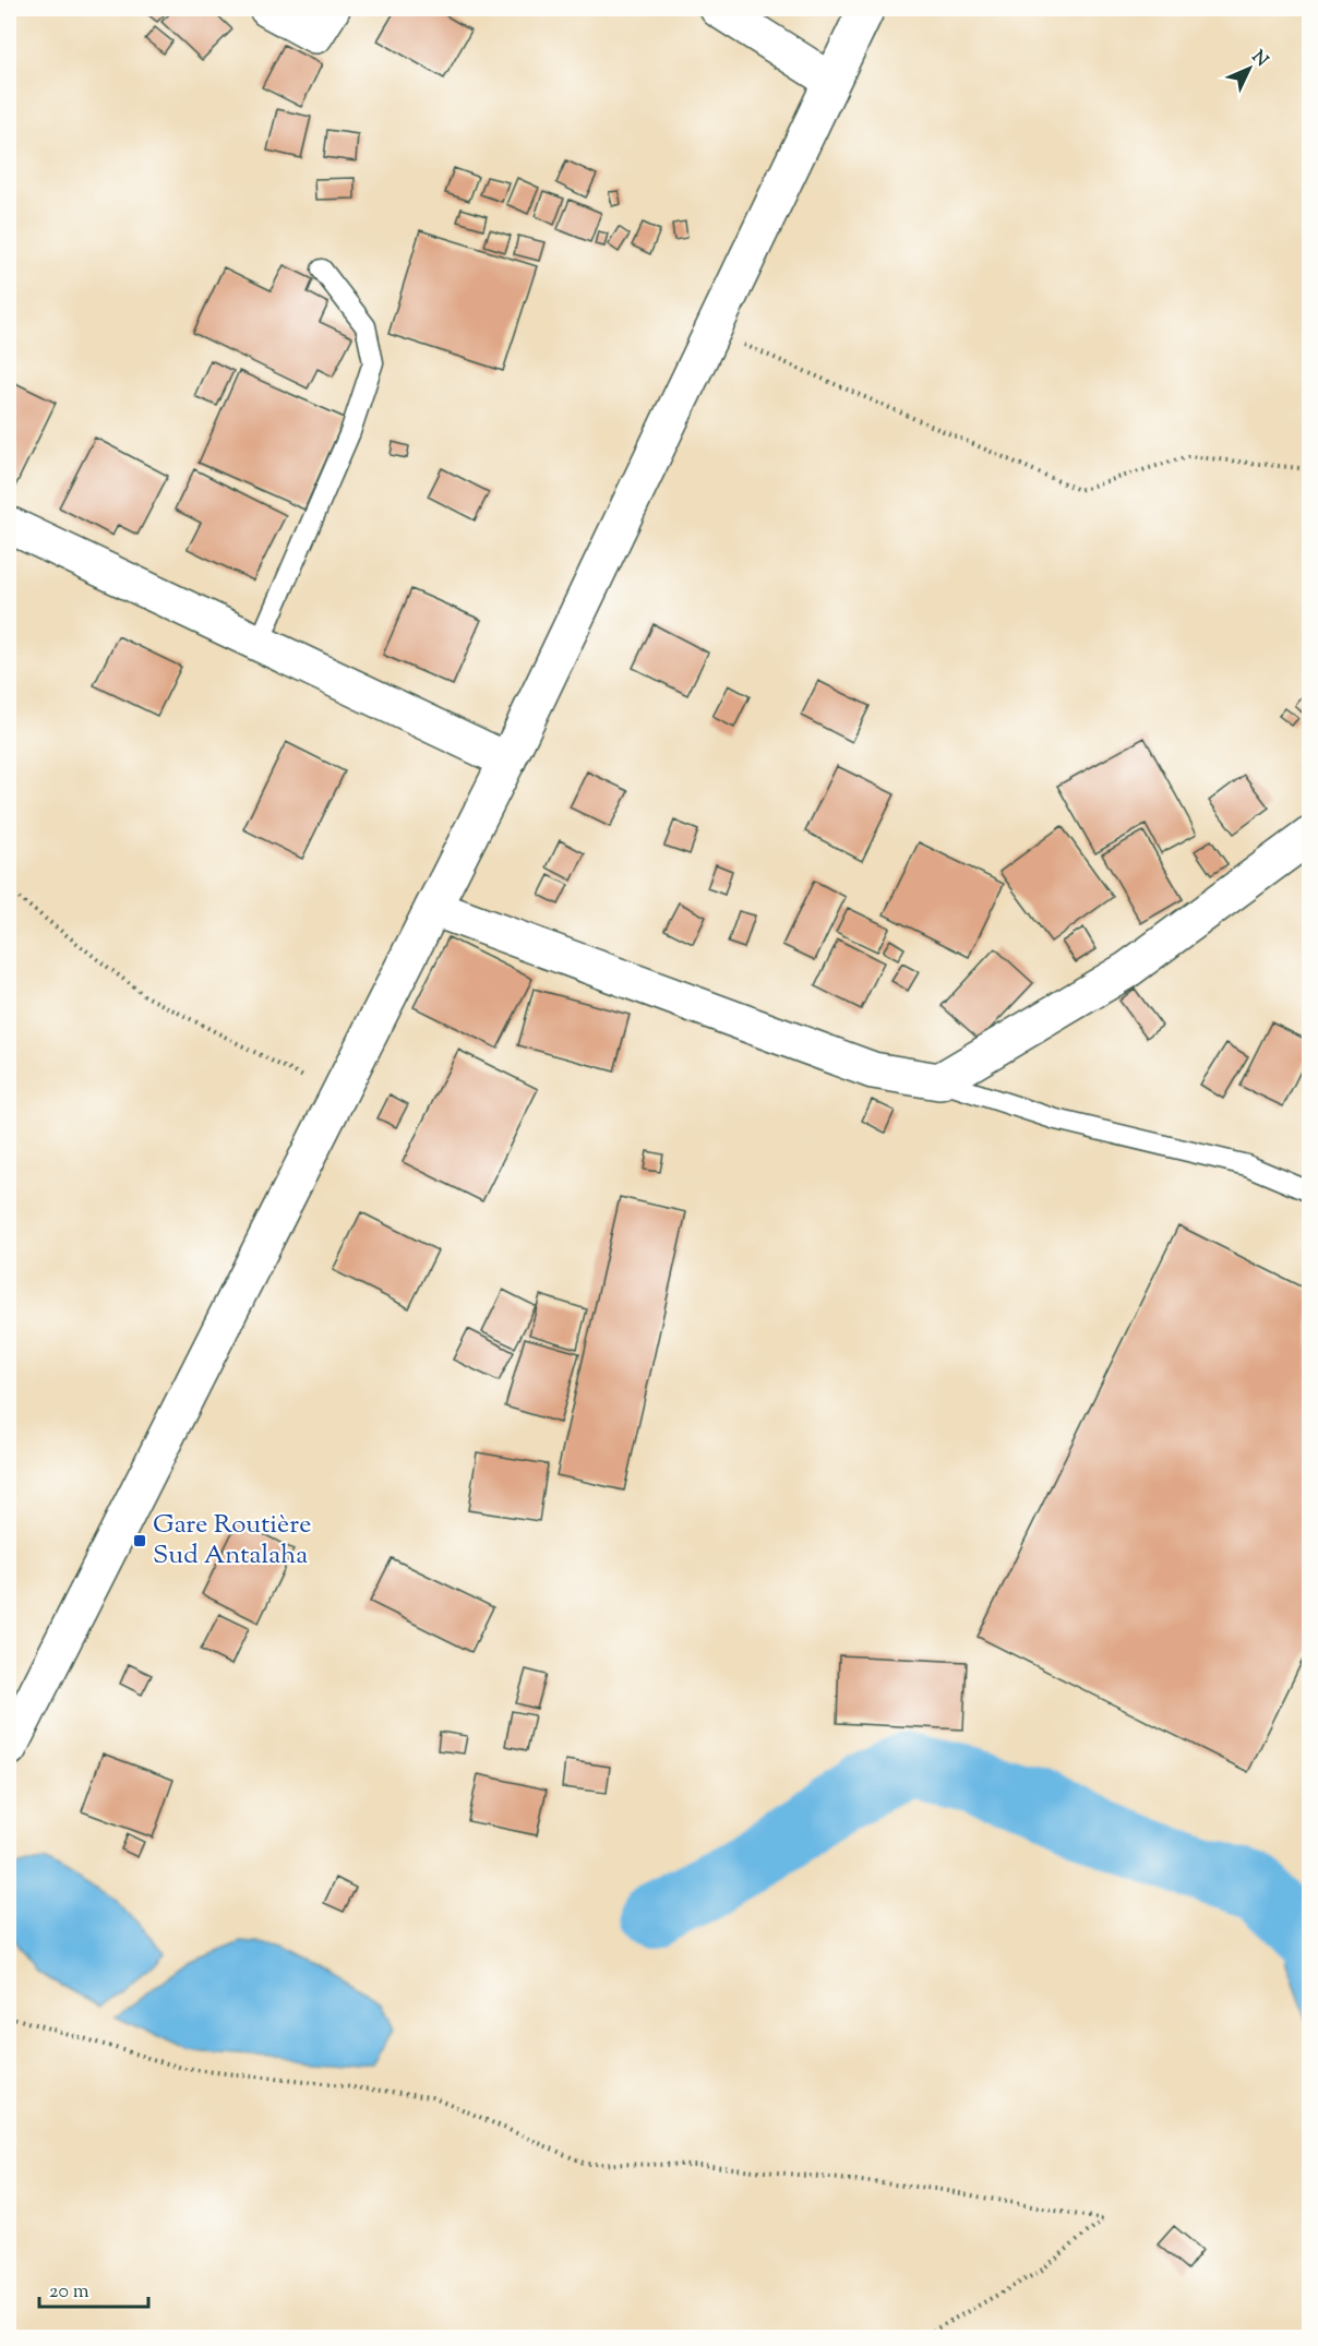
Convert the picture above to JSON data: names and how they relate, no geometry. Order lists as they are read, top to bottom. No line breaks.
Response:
{"places":{"transit":["Gare Routière Sud Antalaha"]},"scale_bar":"20 m","north":"top right"}
